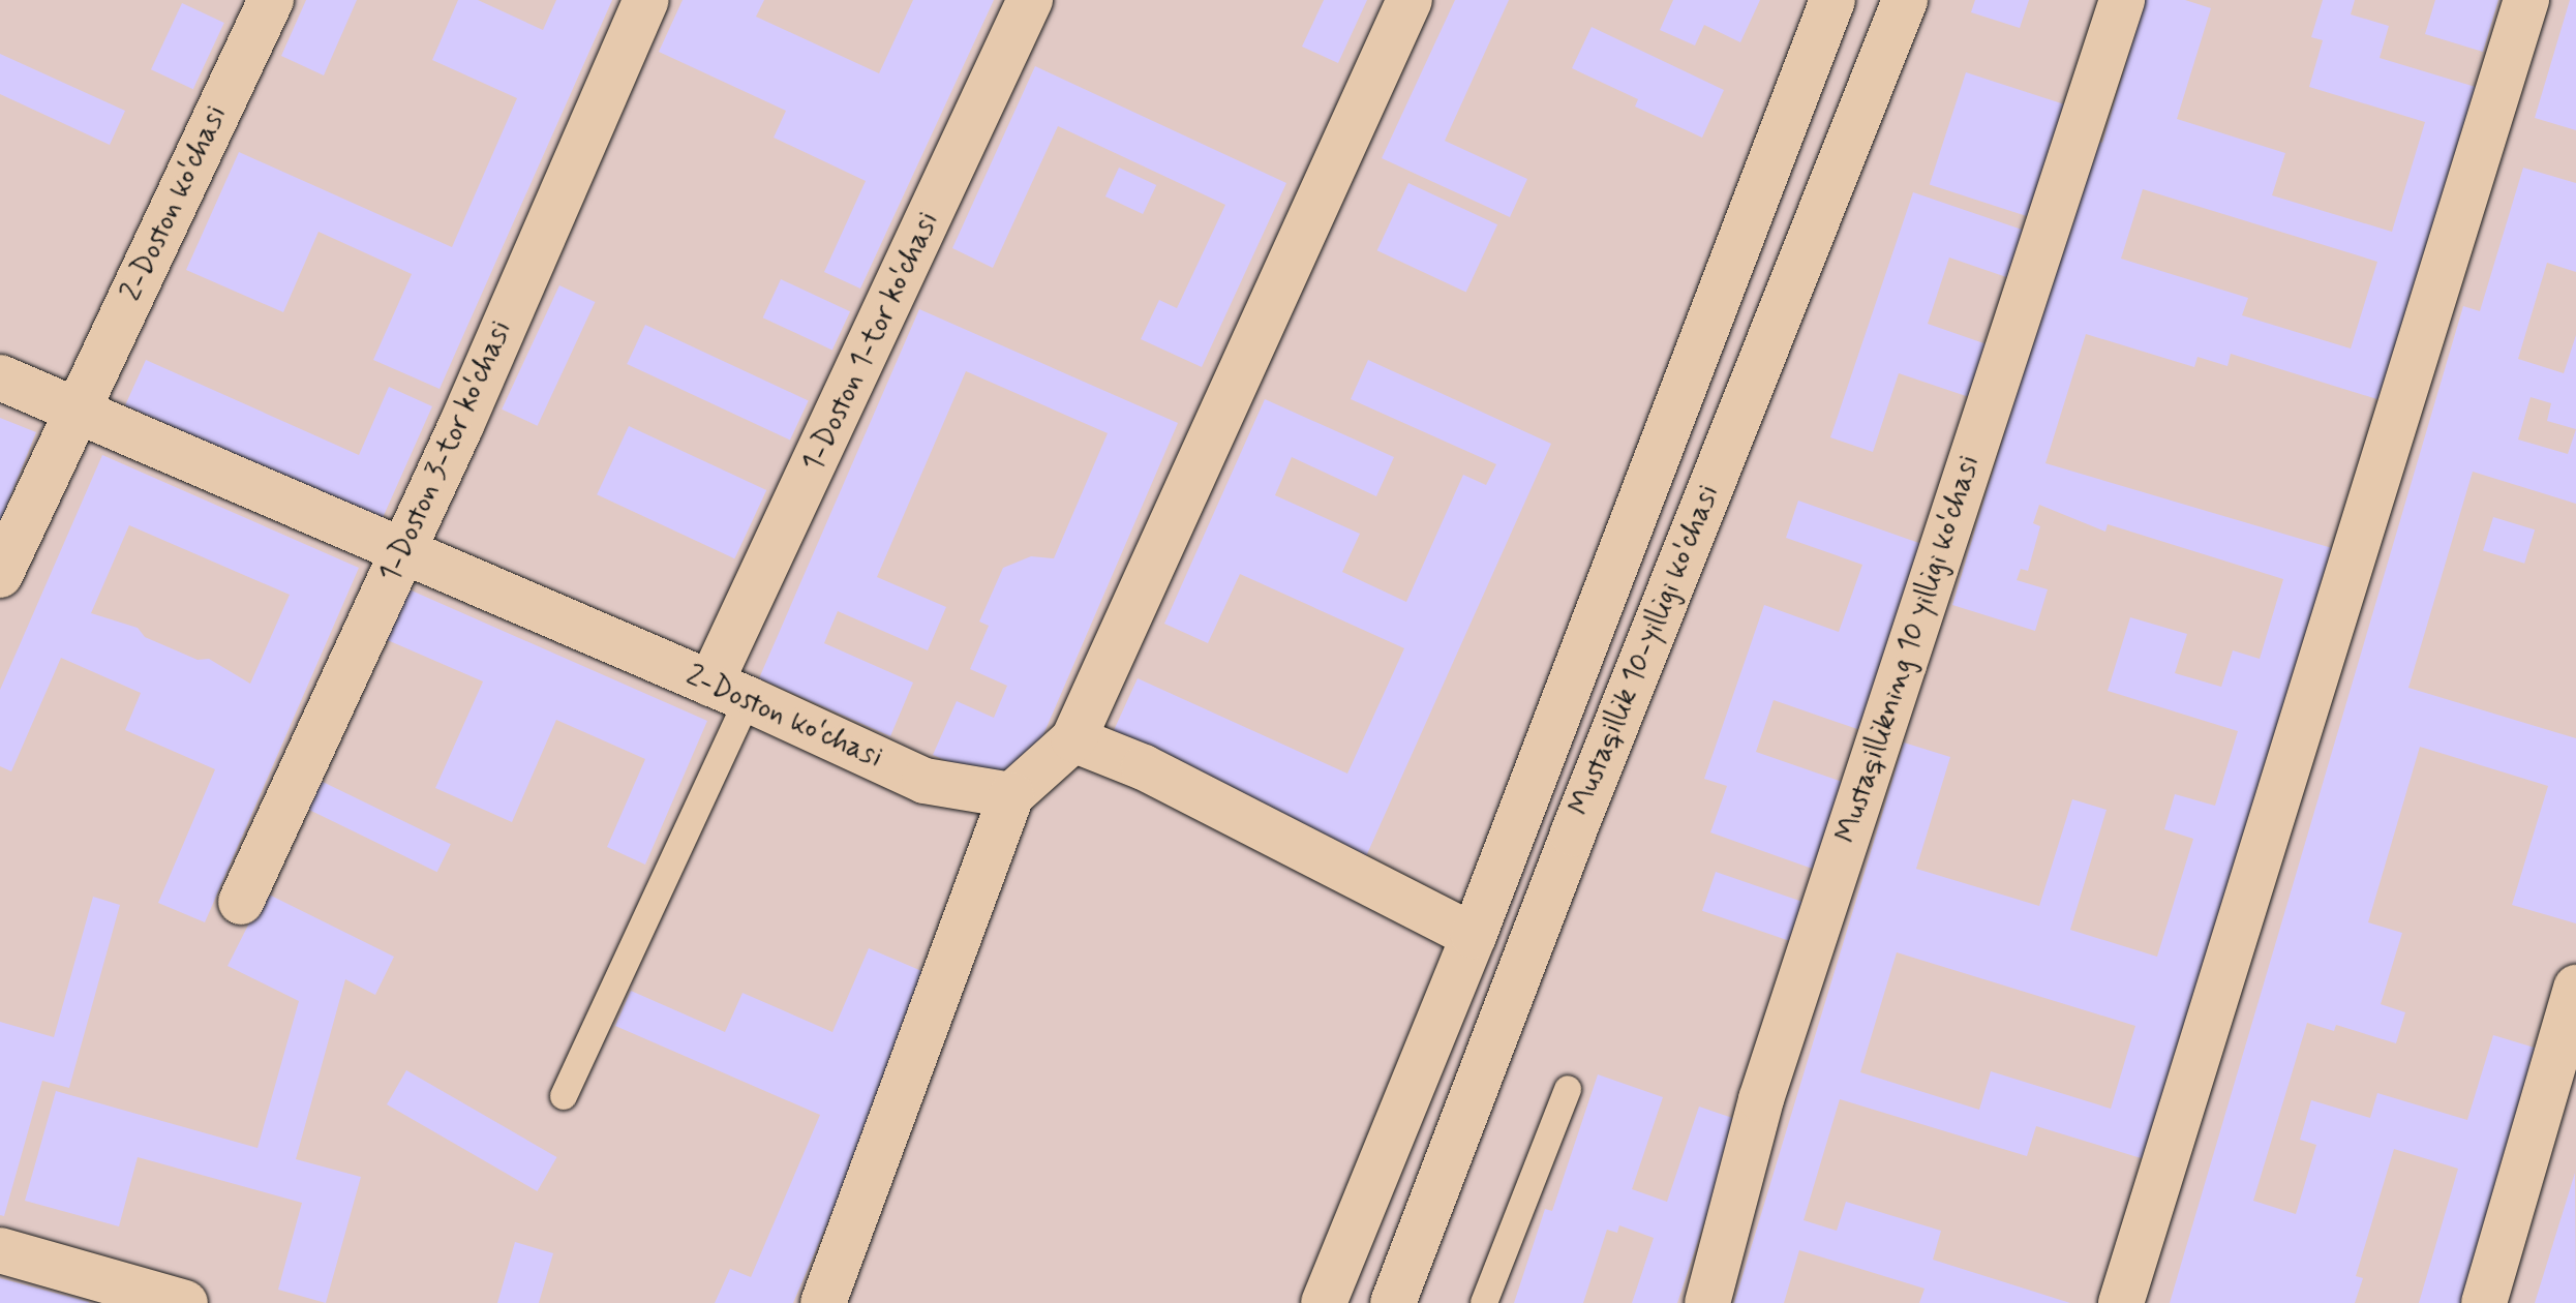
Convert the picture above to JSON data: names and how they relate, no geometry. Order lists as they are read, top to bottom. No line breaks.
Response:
{"streets":{"street":["2-Doston koʻchasi","1-Doston 1-tor koʻchasi","1-Doston 3-tor koʻchasi","Mustaqillikning 10 yilligi koʻchasi","Mustaqillik 10-yilligi ko'chasi"]},"crossings":[["2-Doston koʻchasi","1-Doston 1-tor koʻchasi"],["2-Doston koʻchasi","1-Doston 3-tor koʻchasi"]]}
